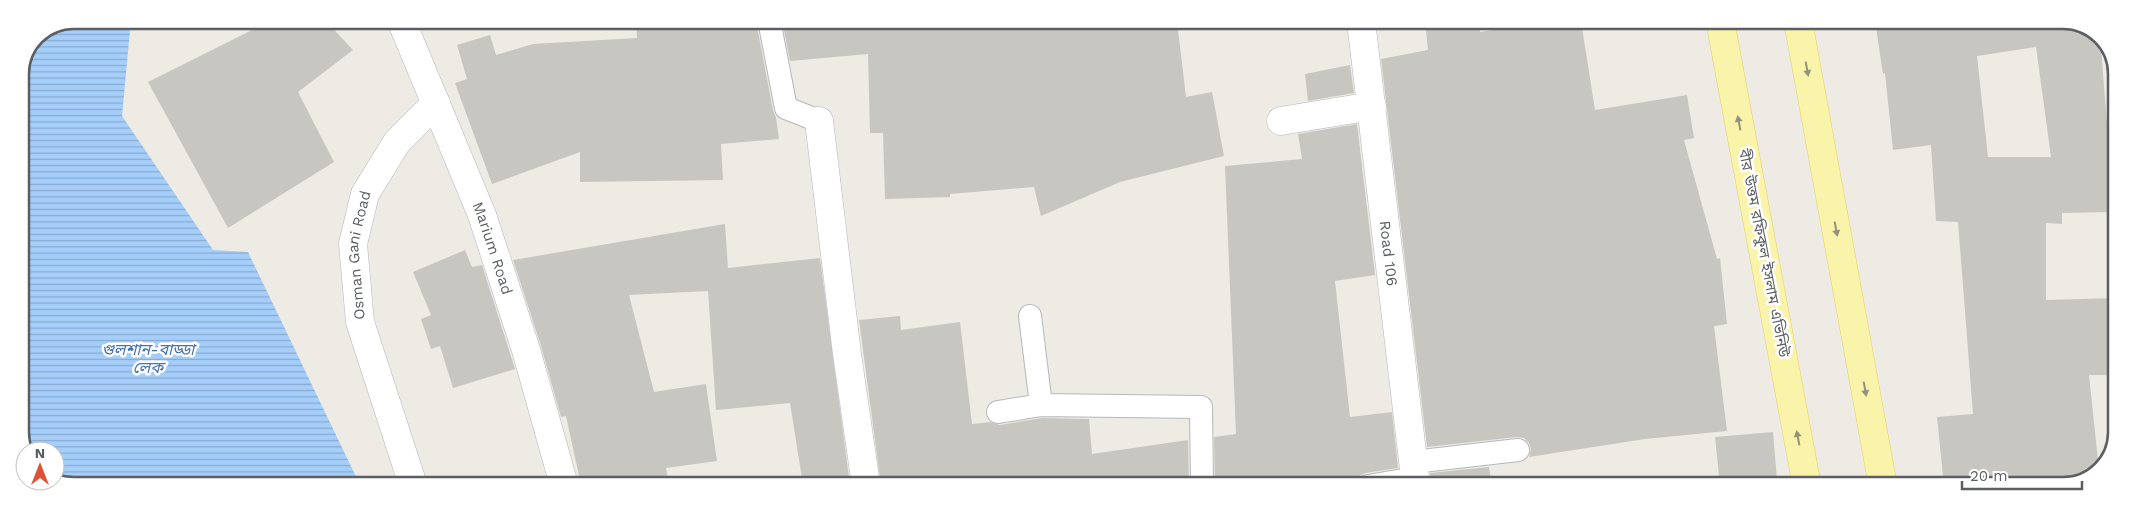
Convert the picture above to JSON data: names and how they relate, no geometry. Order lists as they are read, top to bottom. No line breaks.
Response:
{"streets":{"main road":["বীর উত্তম রফিকুল ইসলাম এভিনিউ"],"street":["Marium Road","Road 106","Osman Gani Road"]},"crossings":[["Marium Road","Osman Gani Road"]],"water":["গুলশান-বাড্ডা লেক"],"scale_bar":"20 m","north":"top"}
